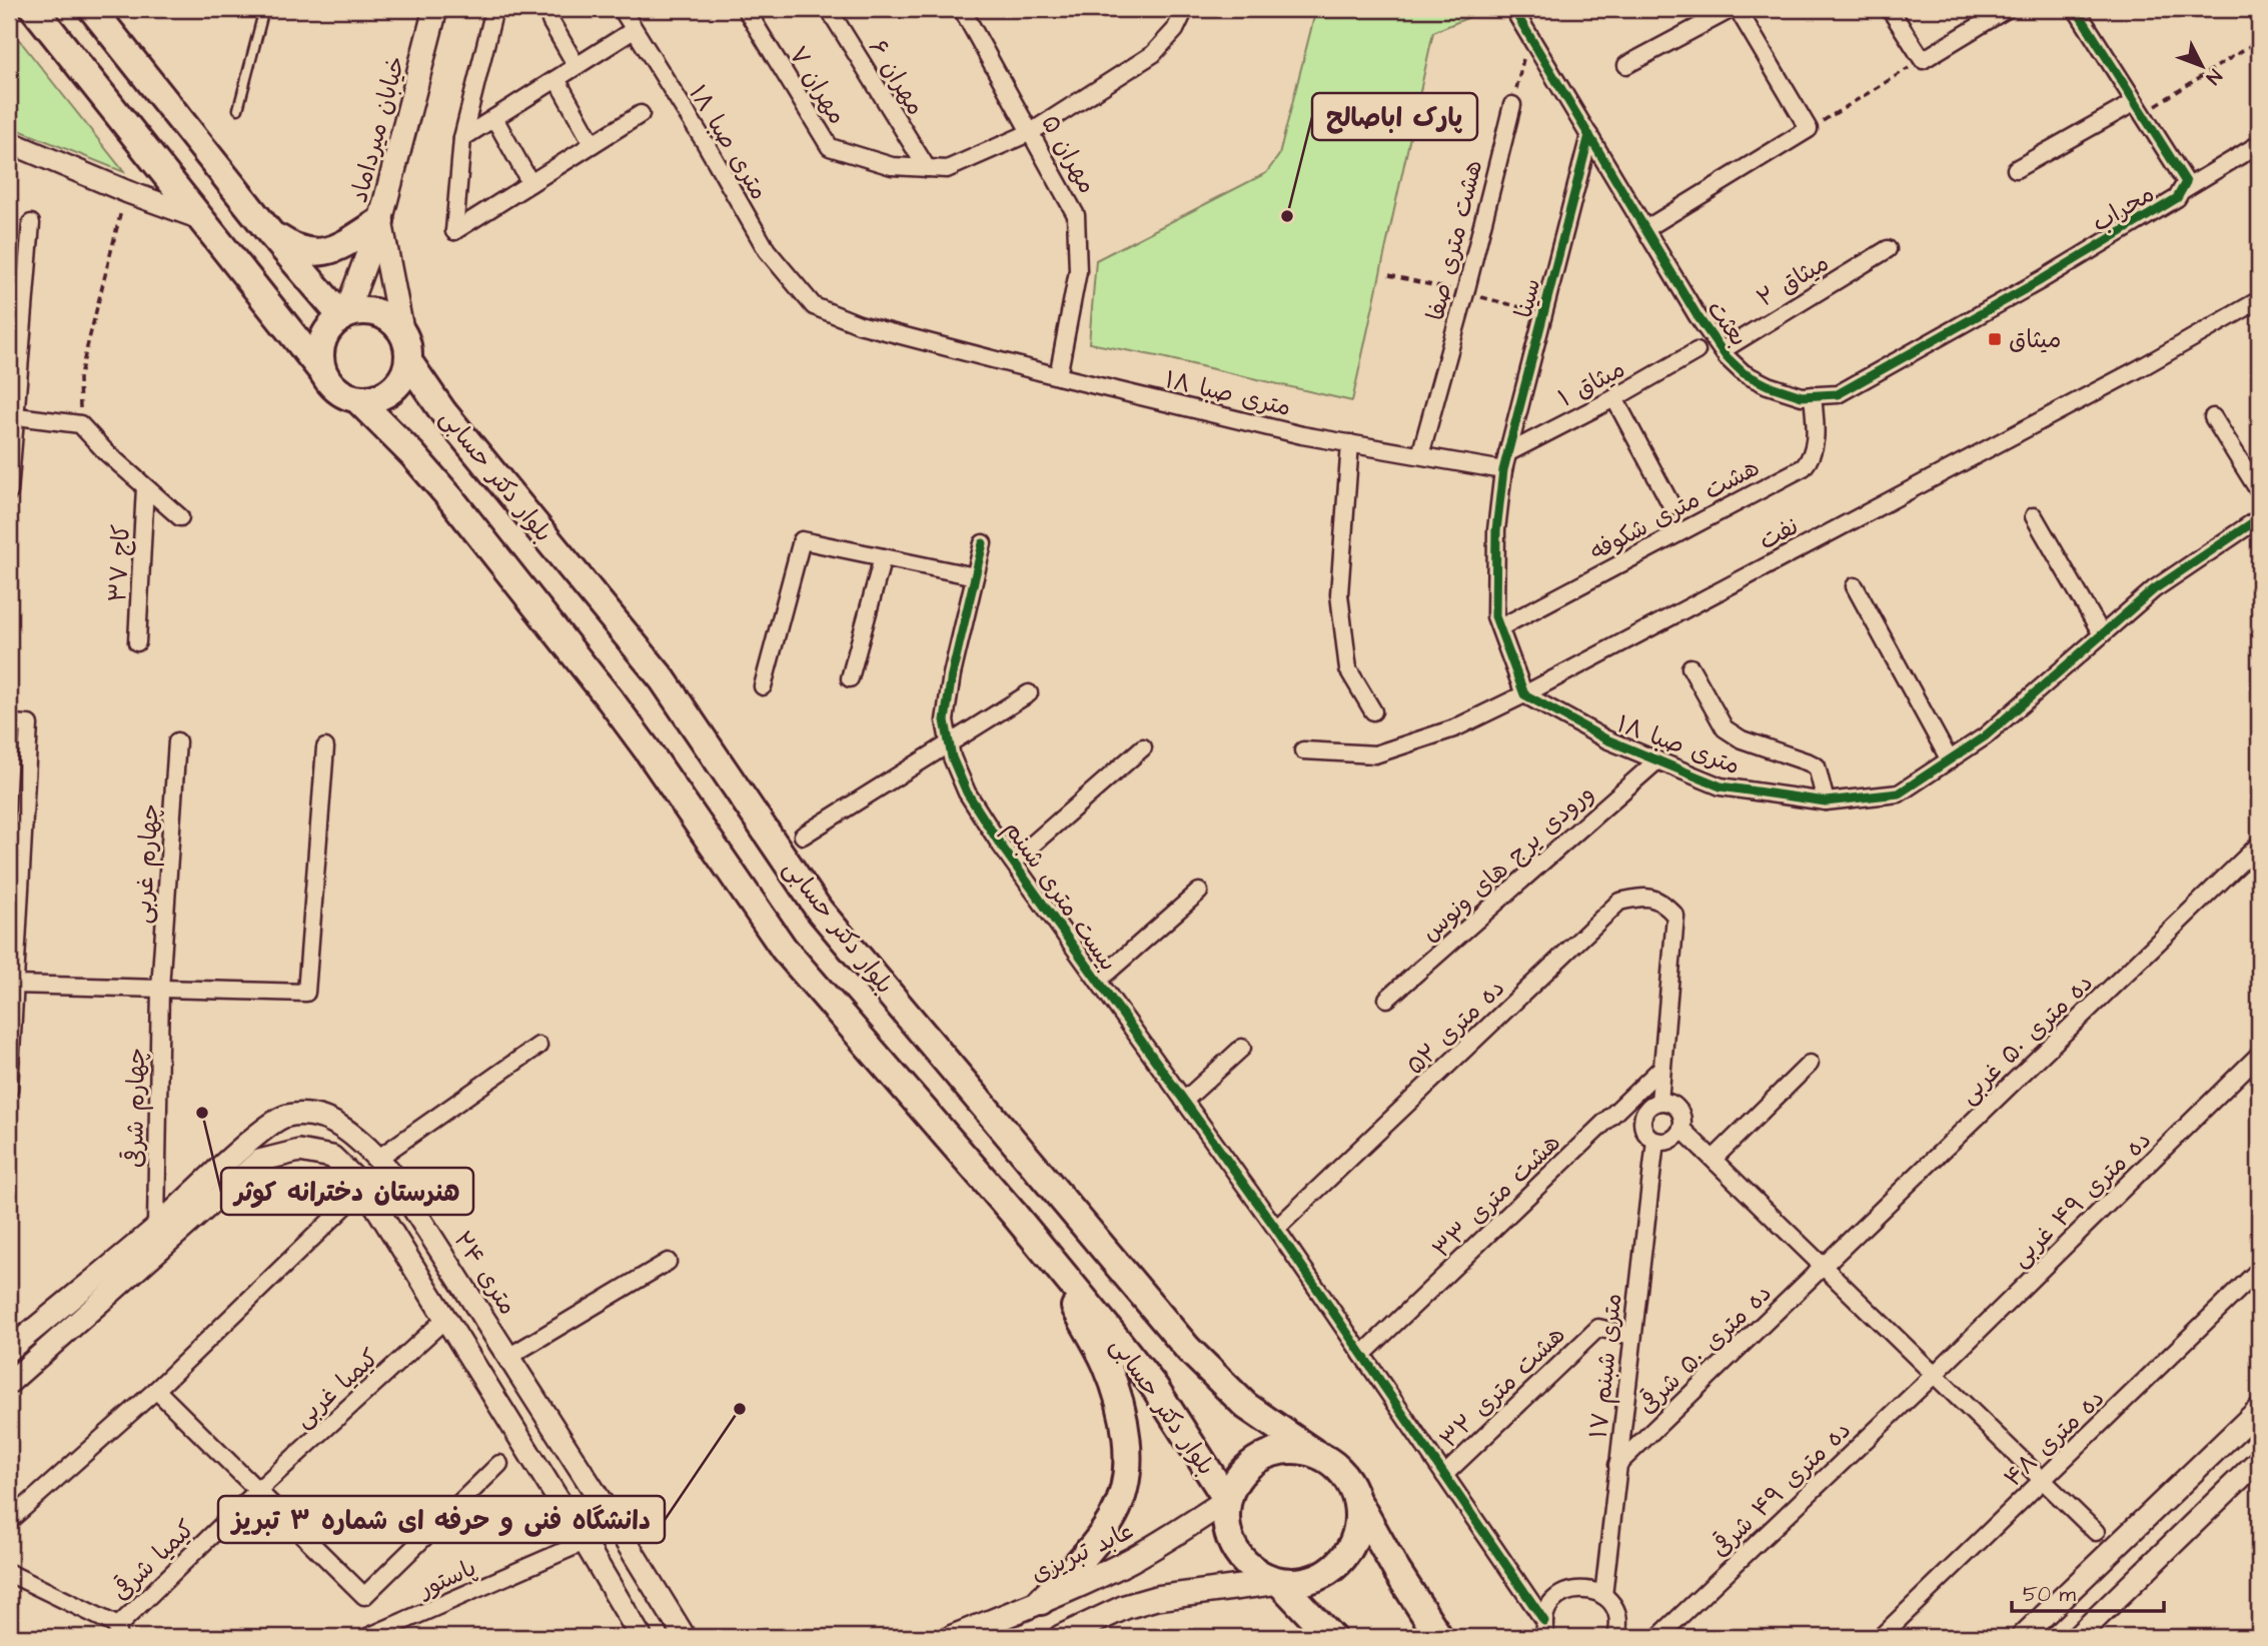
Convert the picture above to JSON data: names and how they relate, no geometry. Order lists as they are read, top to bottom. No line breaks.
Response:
{"streets":{"main road":["خیابان میرداماد","بلوار دکتر حسابی","عابد تبریزی"],"street":["مهران ۶","مهران ۷","متری صبا ۱۸","مهران ۵","محراب","هشت متری صفا","میثاق ۲","سینا","بعثت","میثاق ۱","هشت متری شکوفه","نفت","کاج ۳۷","ورودی یرج های ونوس","چهارم غربی","بیست متری شبنم","ده متری ۵۲","ده متری ۵۰ غربی","چهارم شرقی","هشت متری ۳۳","ده متری ۴۹ غربی","۲۴ متری","ده متری ۵۰ شرقی","۱۷ متری شبنم","هشت متری ۳۲","کیمیا غربی","ده متری ۴۸","ده متری ۴۹ شرقی","کیمیا شرقی","پاستور"]},"crossings":[["مهران ۶","مهران ۷"],["مهران ۷","مهران ۵"],["خیابان میرداماد","بلوار دکتر حسابی"],["متری صبا ۱۸","مهران ۵"],["متری صبا ۱۸","هشت متری صفا"],["متری صبا ۱۸","سینا"],["متری صبا ۱۸","نفت"],["متری صبا ۱۸","ورودی یرج های ونوس"],["محراب","بعثت"],["میثاق ۲","بعثت"],["سینا","بعثت"],["سینا","میثاق ۱"],["بعثت","هشت متری شکوفه"],["بلوار دکتر حسابی","عابد تبریزی"],["چهارم غربی","چهارم شرقی"],["بیست متری شبنم","ده متری ۵۲"],["بیست متری شبنم","هشت متری ۳۳"],["بیست متری شبنم","هشت متری ۳۲"],["ده متری ۵۲","هشت متری ۳۳"],["ده متری ۵۰ غربی","ده متری ۵۰ شرقی"],["چهارم شرقی","۲۴ متری"],["ده متری ۴۹ غربی","ده متری ۴۹ شرقی"],["۲۴ متری","پاستور"],["ده متری ۵۰ شرقی","۱۷ متری شبنم"],["۱۷ متری شبنم","هشت متری ۳۲"],["کیمیا غربی","کیمیا شرقی"]],"places":{"other":["پارک اباصالح","هنرستان دخترانه کوثر","دانشگاه فنی و حرفه ای شماره ۳ تبریز"],"transit":["میثاق"]},"scale_bar":"50 m","north":"bottom right"}
